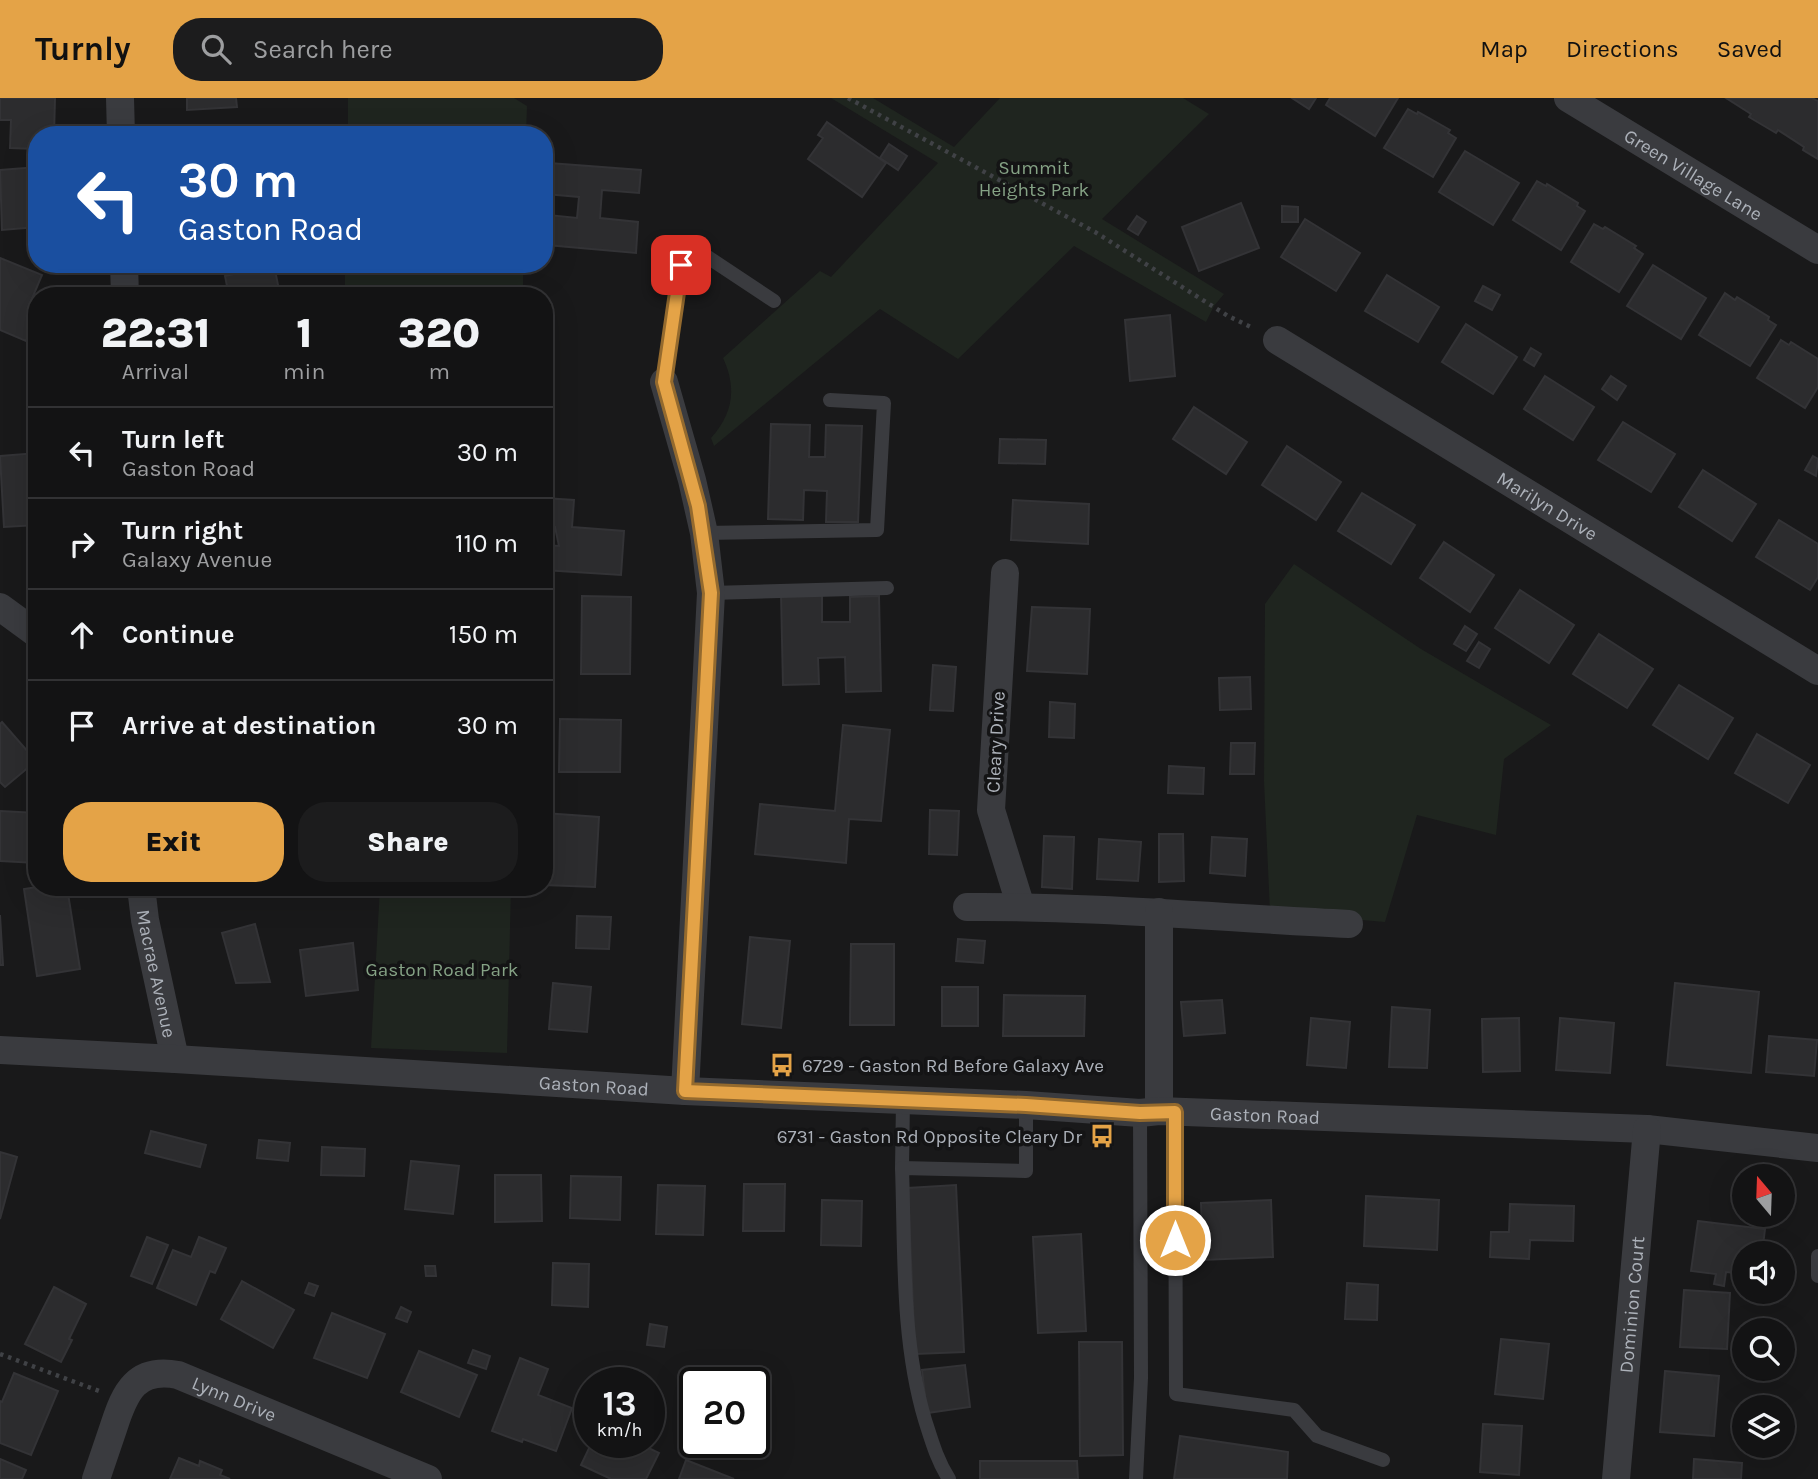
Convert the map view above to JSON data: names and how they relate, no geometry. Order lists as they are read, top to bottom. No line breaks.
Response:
{"streets":{"street":["Green Village Lane","Marilyn Drive","Cleary Drive","Macrae Avenue","Gaston Road","Dominion Court","Lynn Drive"]},"crossings":[["Macrae Avenue","Gaston Road"],["Gaston Road","Dominion Court"]],"parks":["Summit Heights Park","Gaston Road Park"],"places":{"bus stop":["6729 - Gaston Rd Before Galaxy Ave","6731 - Gaston Rd Opposite Cleary Dr"]},"north":"top","page":{"header":"Turnly","search":"Search here","nav":["Map","Directions","Saved"],"turn":["30 m","Gaston Road"],"eta":["22:31","Arrival","1","min","320","m"],"list":[{"name":"Turn left","note":"Gaston Road","value":"30 m"},{"name":"Turn right","note":"Galaxy Avenue","value":"110 m"},{"name":"Continue","value":"150 m"},{"name":"Arrive at destination","value":"30 m"}],"buttons":["Exit","Share"],"speed":"13 km/h","limit":"20"}}
